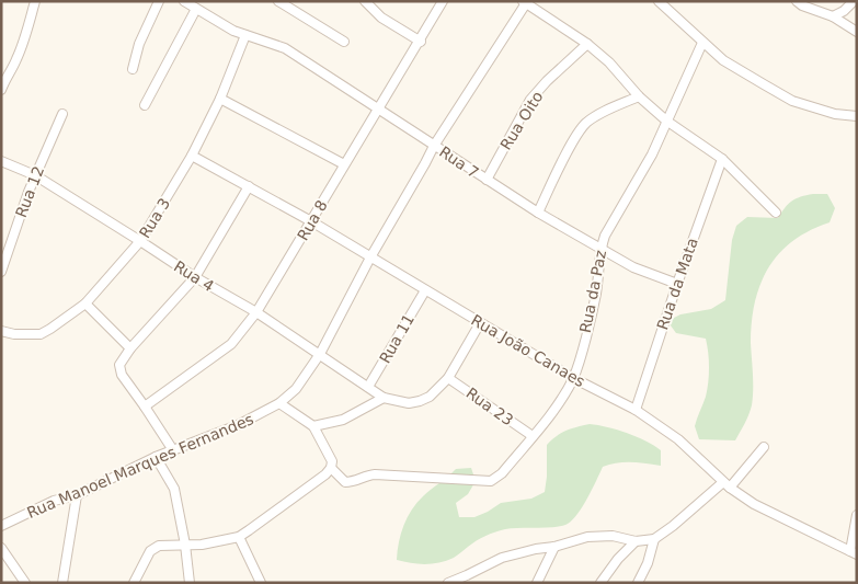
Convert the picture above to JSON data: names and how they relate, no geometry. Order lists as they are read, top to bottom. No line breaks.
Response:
{"streets":{"street":["Rua Oito","Rua 7","Rua 12","Rua 3","Rua 8","Rua 4","Rua da Mata","Rua da Paz","Rua 11","Rua João Canaes","Rua 23","Rua Manoel Marques Fernandes"]},"crossings":[["Rua Oito","Rua 7"],["Rua 7","Rua 3"],["Rua 7","Rua 8"],["Rua 7","Rua da Mata"],["Rua 7","Rua da Paz"],["Rua 7","Rua Manoel Marques Fernandes"],["Rua 12","Rua 4"],["Rua 3","Rua 4"],["Rua 3","Rua João Canaes"],["Rua 8","Rua 4"],["Rua 8","Rua João Canaes"],["Rua 4","Rua 11"],["Rua 4","Rua Manoel Marques Fernandes"],["Rua da Mata","Rua João Canaes"],["Rua da Paz","Rua João Canaes"],["Rua da Paz","Rua 23"],["Rua 11","Rua João Canaes"],["Rua João Canaes","Rua Manoel Marques Fernandes"]]}
